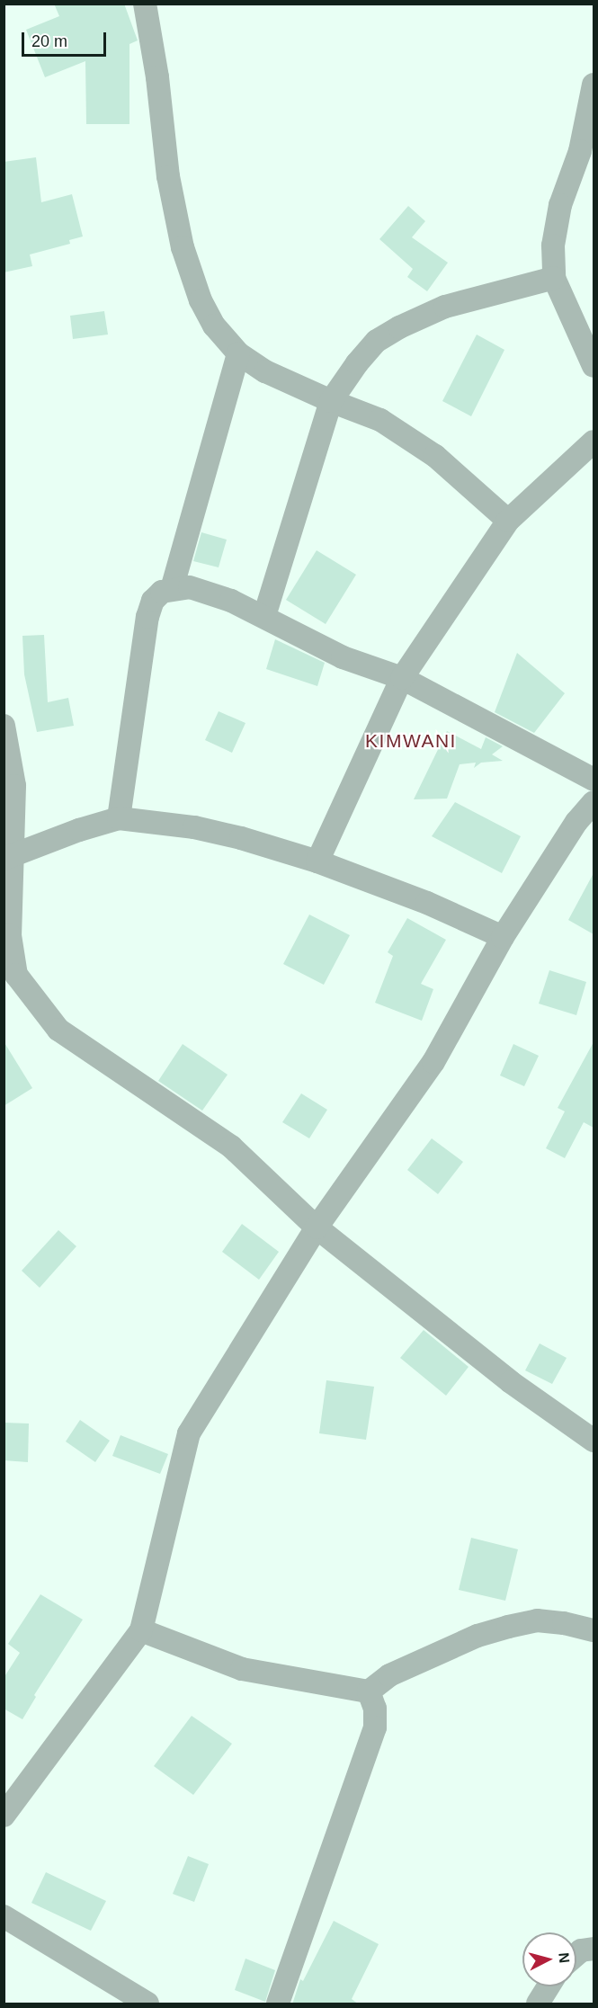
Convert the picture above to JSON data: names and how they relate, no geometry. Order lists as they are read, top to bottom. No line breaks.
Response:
{"districts":["KIMWANI"],"scale_bar":"20 m","north":"right"}
